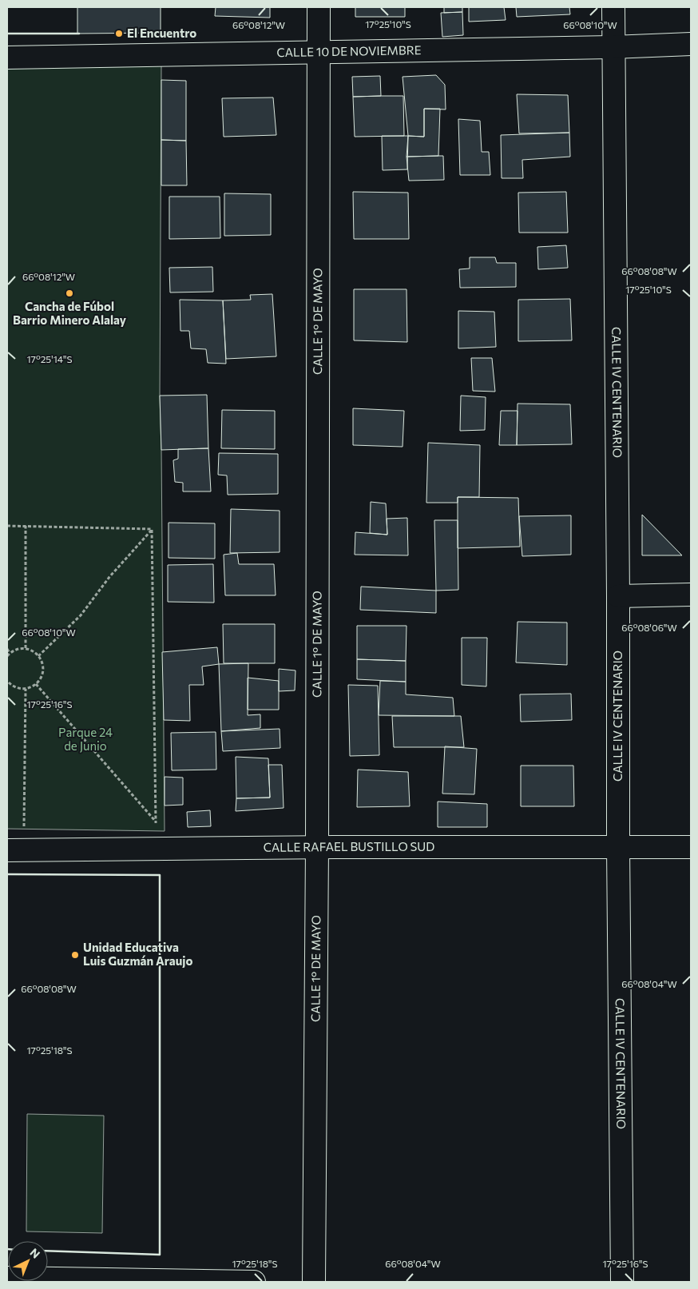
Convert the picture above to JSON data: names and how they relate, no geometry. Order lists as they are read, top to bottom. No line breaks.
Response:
{"streets":{"street":["CALLE 10 DE NOVIEMBRE","CALLE 1° DE MAYO","CALLE IV CENTENARIO","CALLE RAFAEL BUSTILLO SUD"]},"crossings":[["CALLE 10 DE NOVIEMBRE","CALLE 1° DE MAYO"],["CALLE 10 DE NOVIEMBRE","CALLE IV CENTENARIO"],["CALLE 1° DE MAYO","CALLE RAFAEL BUSTILLO SUD"],["CALLE IV CENTENARIO","CALLE RAFAEL BUSTILLO SUD"]],"parks":["Parque 24 de Junio"],"places":["El Encuentro","Cancha de Fúbol Barrio Minero Alalay","Unidad Educativa Luis Guzmán Araujo"],"north":"top right","coordinates":["17°25'10\"S","66°08'12\"W","66°08'10\"W","66°08'08\"W","17°25'14\"S","66°08'06\"W","17°25'16\"S","66°08'04\"W","17°25'18\"S"]}
